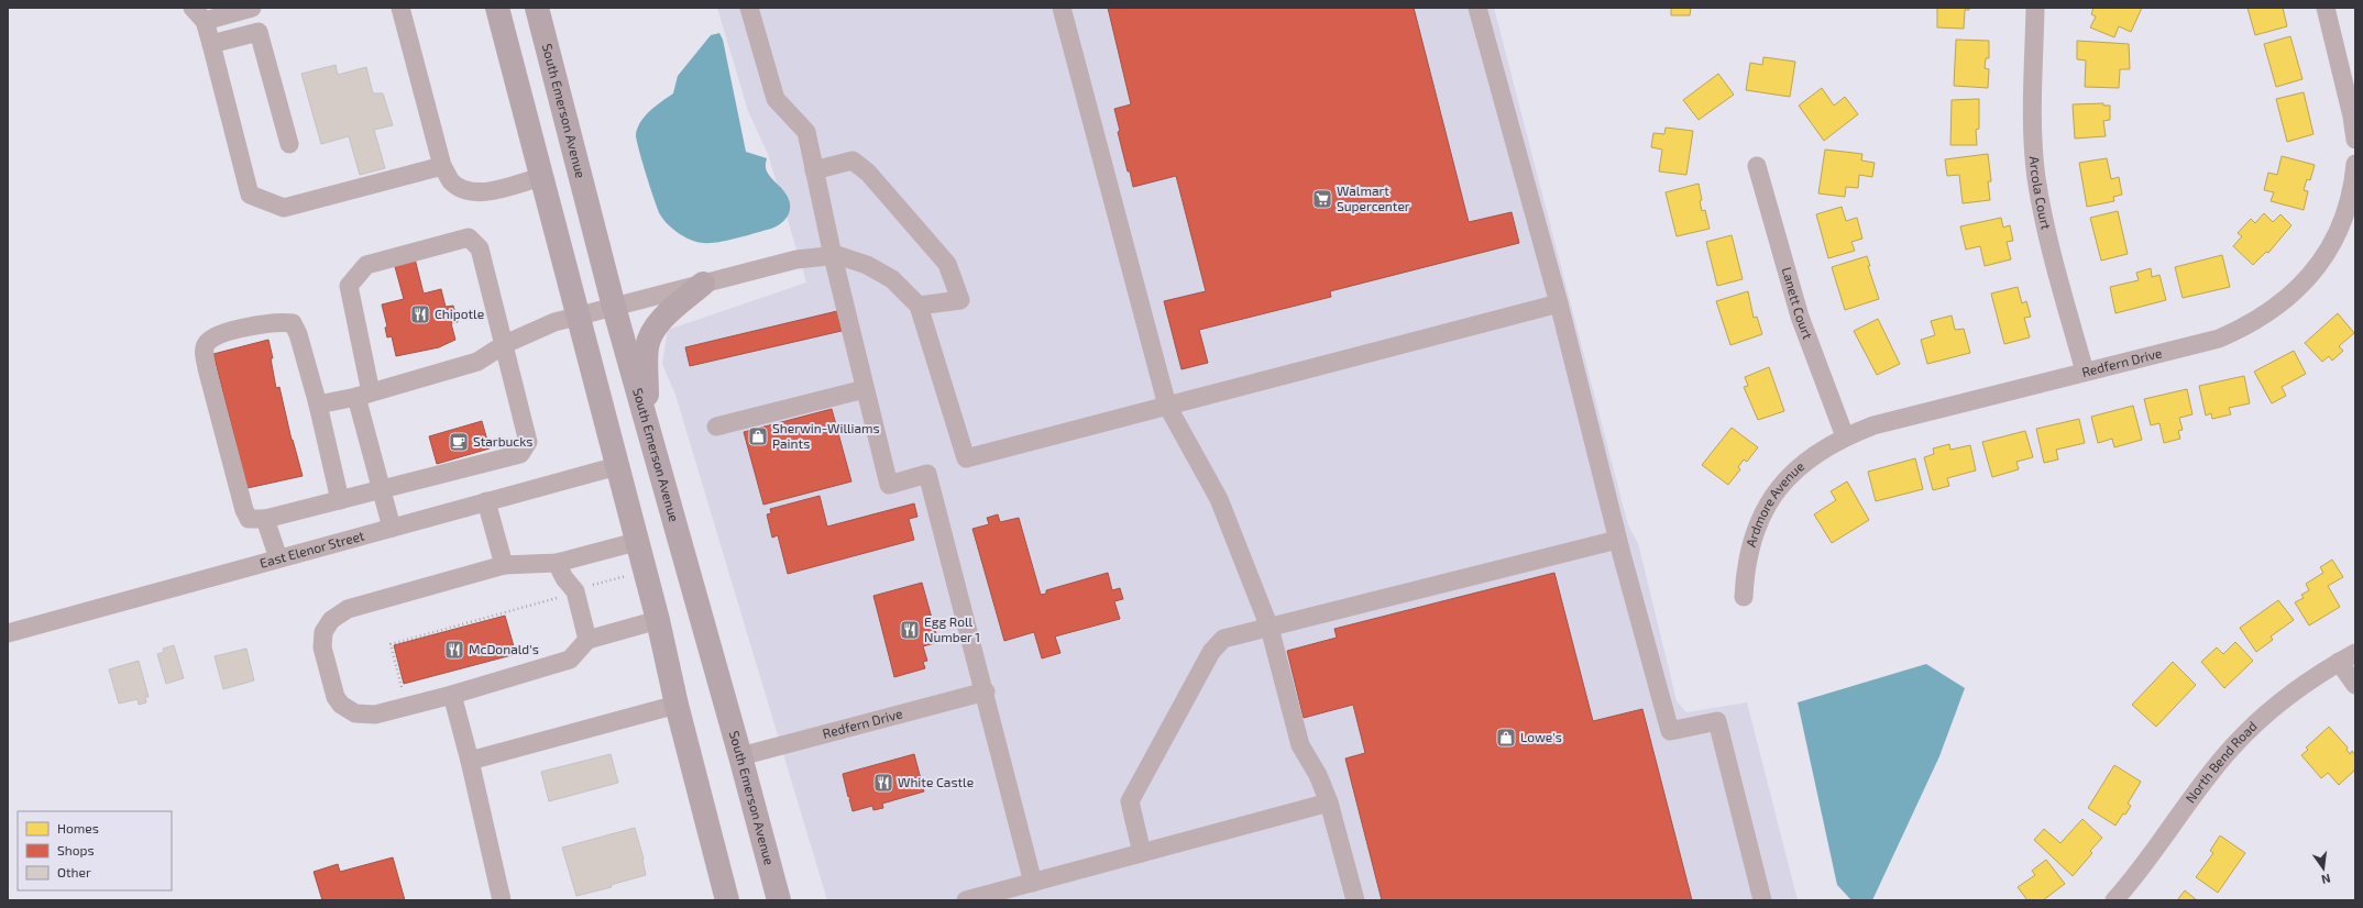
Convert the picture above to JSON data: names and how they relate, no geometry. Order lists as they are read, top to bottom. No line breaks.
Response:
{"streets":{"main road":["South Emerson Avenue"],"street":["Arcola Court","Lanett Court","Redfern Drive","Ardmore Avenue","East Elenor Street","North Bend Road"]},"crossings":[["South Emerson Avenue","Redfern Drive"],["Arcola Court","Redfern Drive"],["Lanett Court","Redfern Drive"],["Lanett Court","Ardmore Avenue"],["Redfern Drive","Ardmore Avenue"]],"places":{"supermarket":["Walmart Supercenter"],"restaurant":["Chipotle","Egg Roll Number 1","McDonald's","White Castle"],"shop":["Sherwin-Williams Paints","Lowe's"],"cafe":["Starbucks"]},"legend":["Homes","Shops","Other"],"north":"bottom"}
